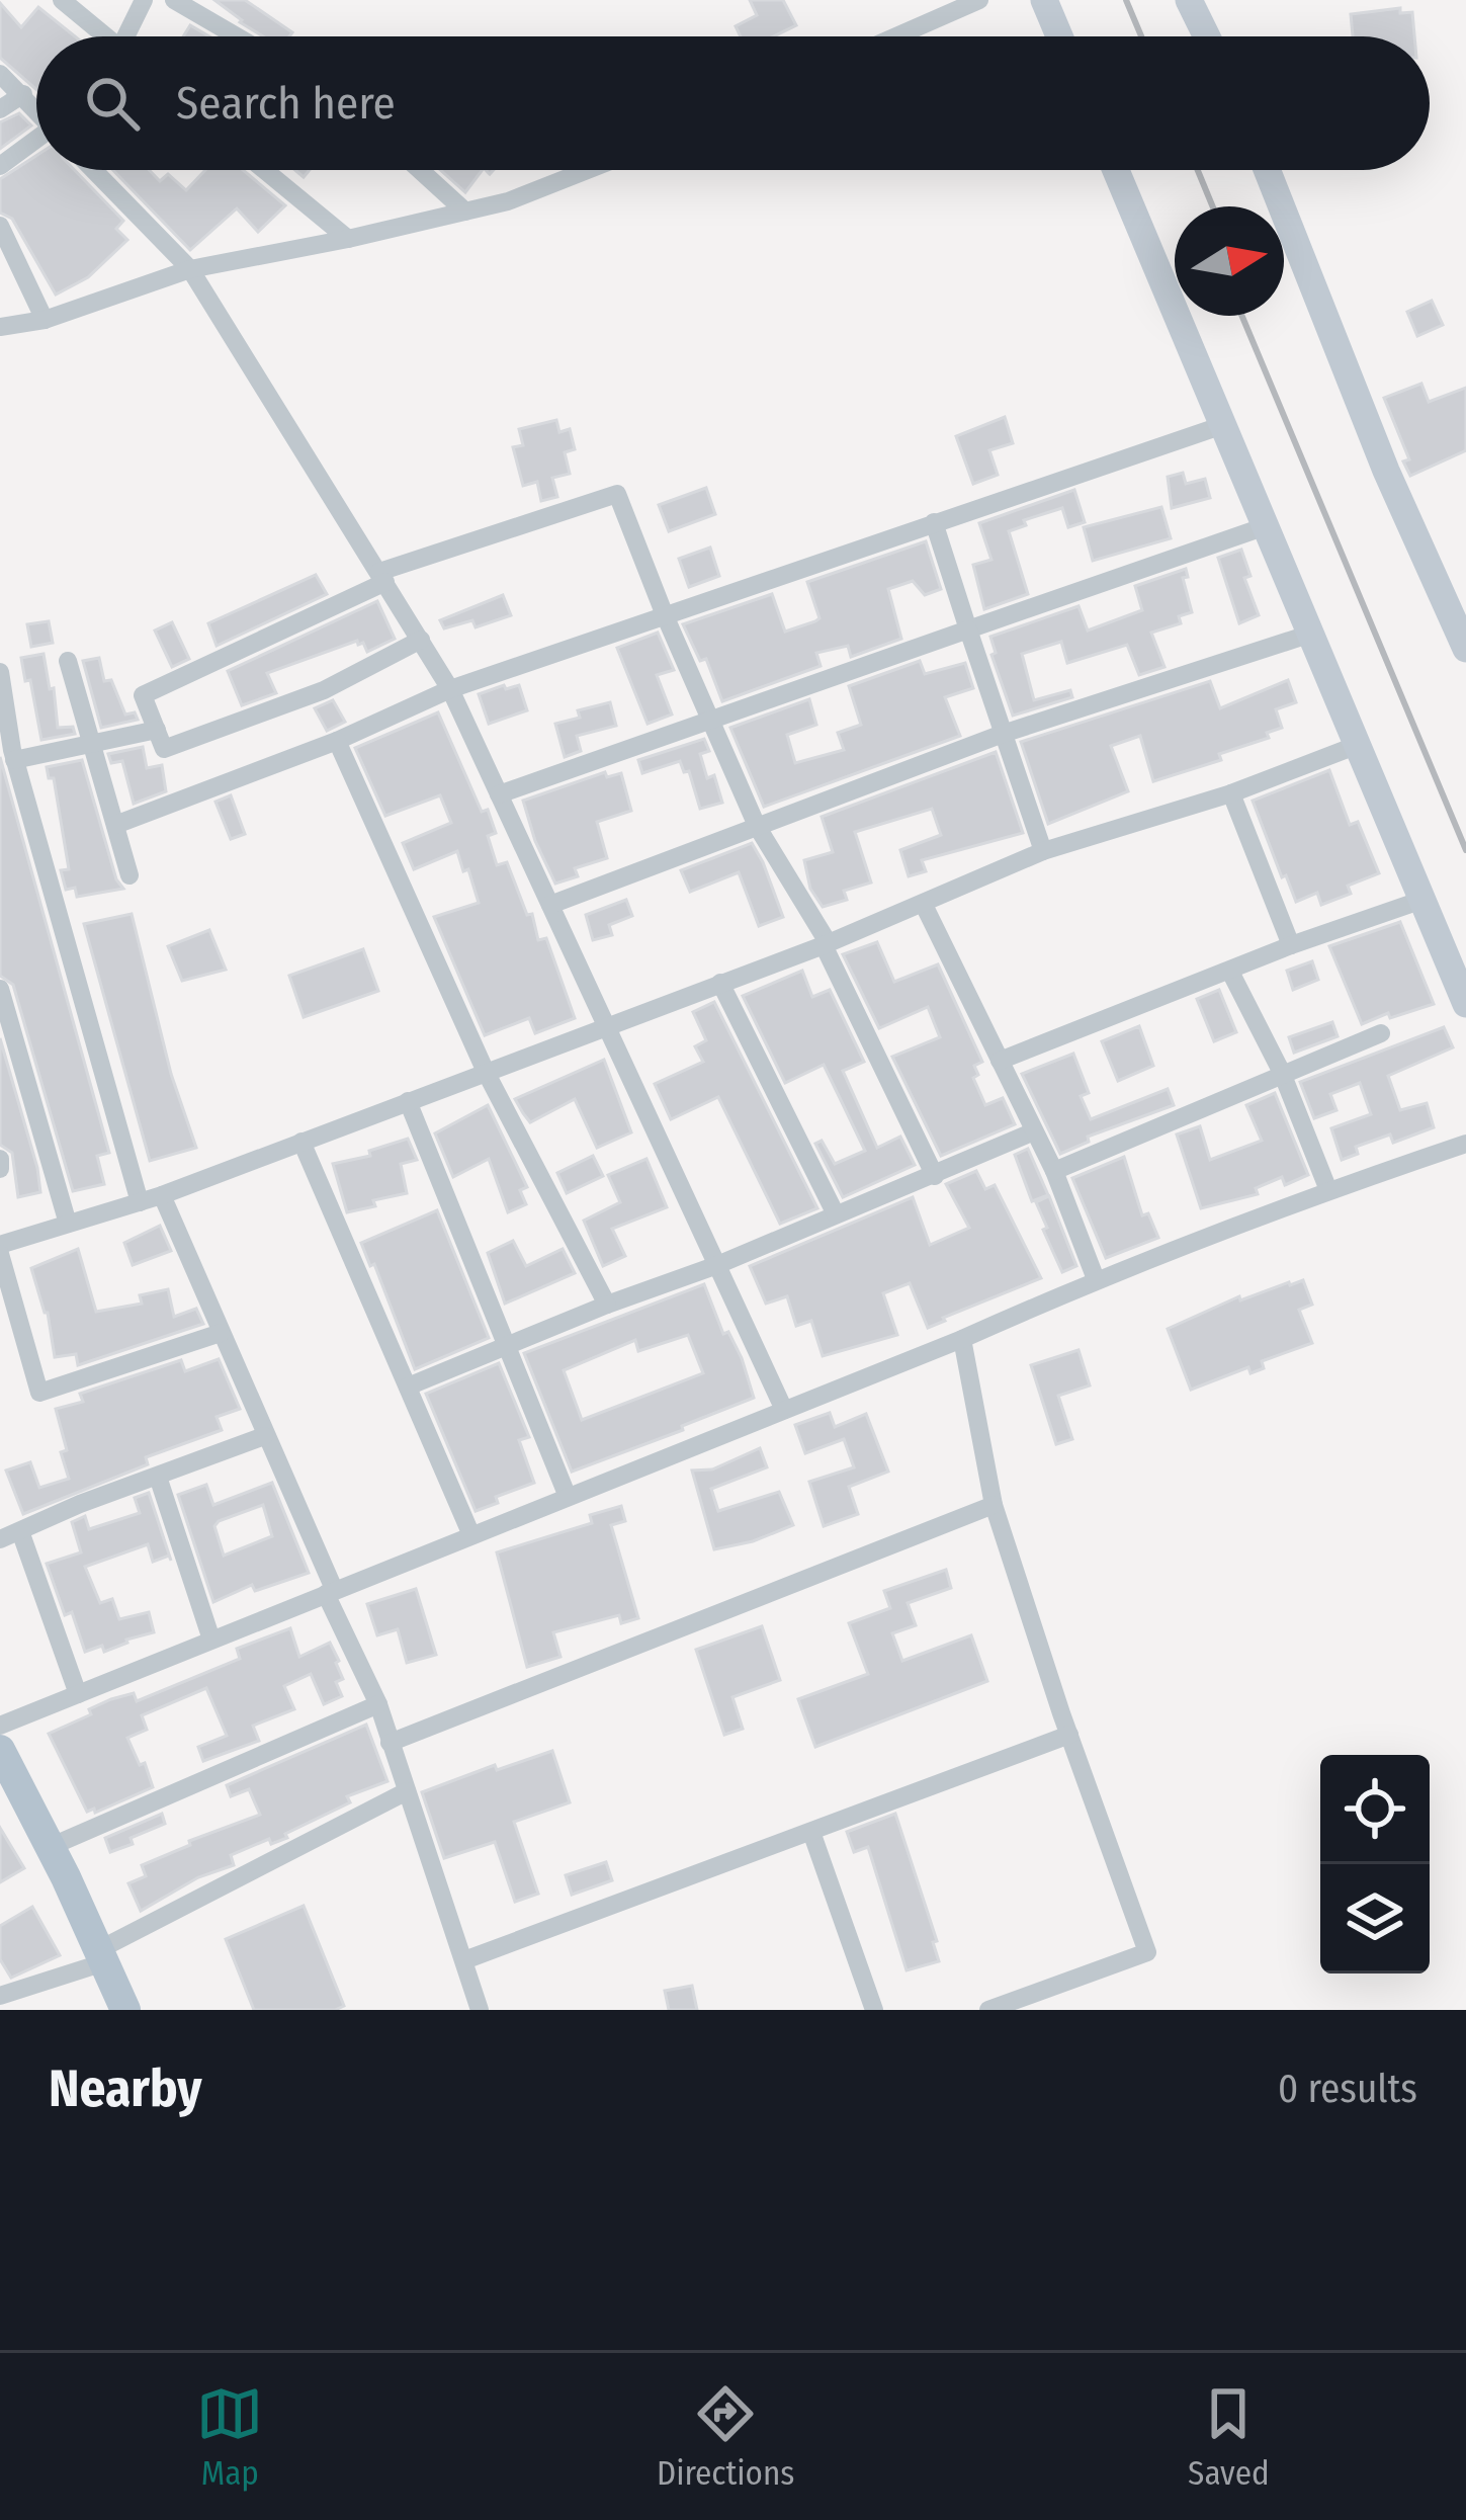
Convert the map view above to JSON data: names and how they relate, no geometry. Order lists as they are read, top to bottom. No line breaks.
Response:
{"north":"right","page":{"search":"Search here","heading":["Nearby","0 results"],"nav":["Map","Directions","Saved"]}}
